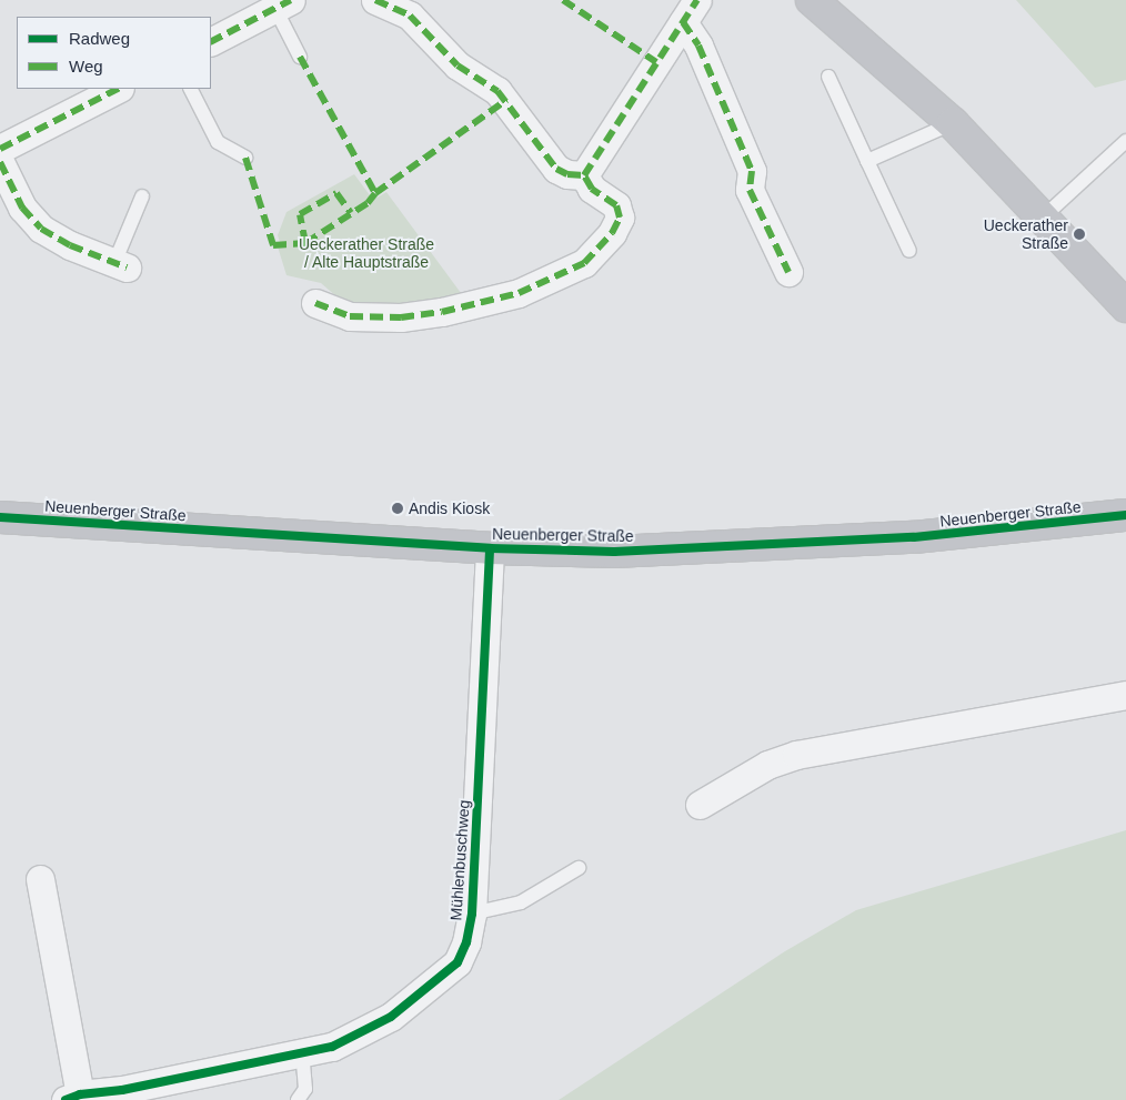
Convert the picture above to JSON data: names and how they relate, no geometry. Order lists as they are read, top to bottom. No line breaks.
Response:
{"streets":{"street":["Neuenberger Straße","Mühlenbuschweg"]},"crossings":[["Neuenberger Straße","Mühlenbuschweg"]],"parks":["Ueckerather Straße / Alte Hauptstraße"],"places":["Ueckerather Straße","Andis Kiosk"],"legend":["Radweg","Weg"]}
